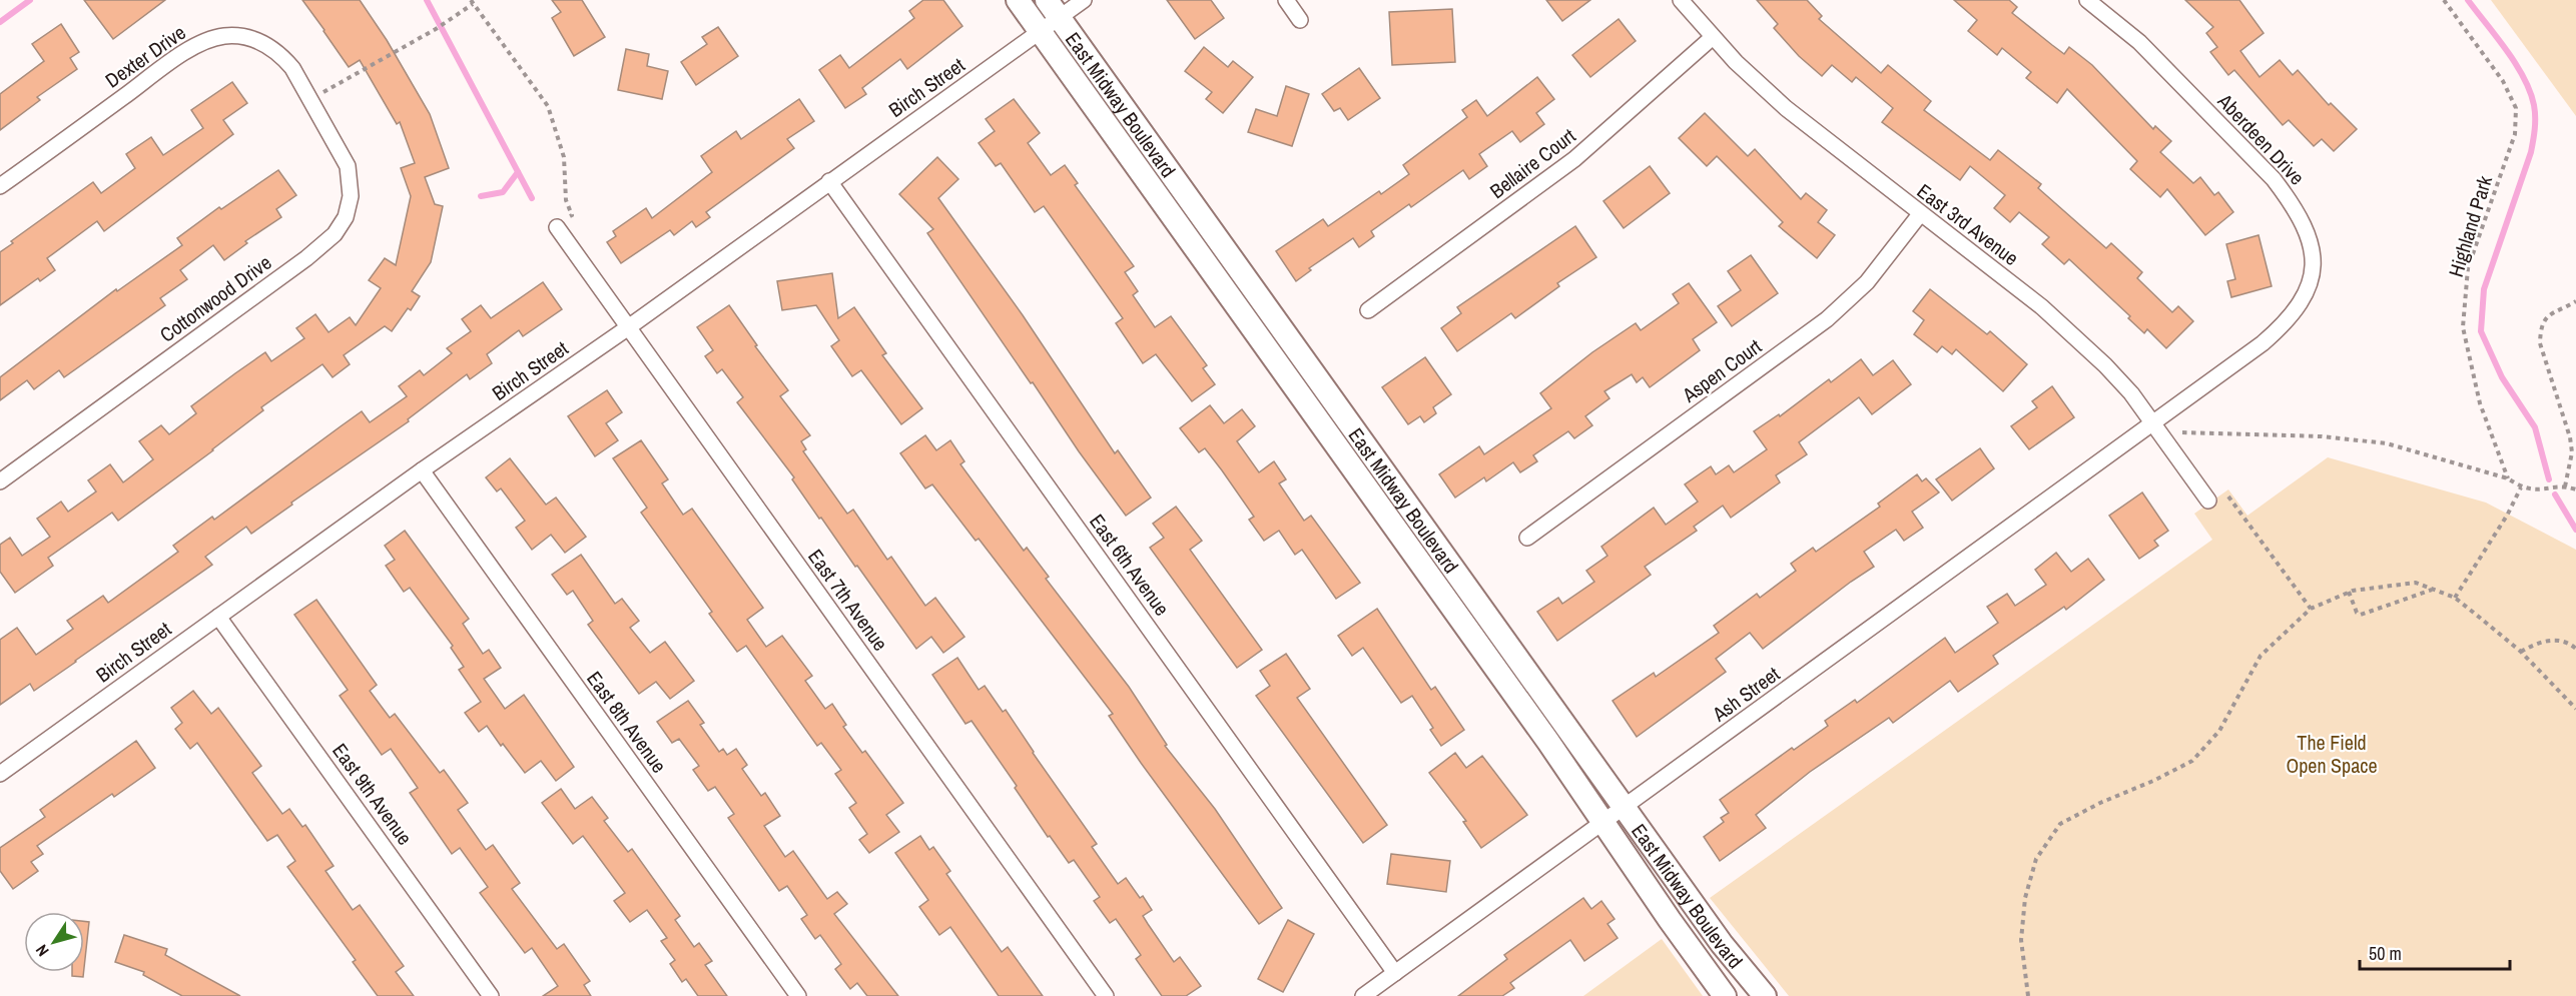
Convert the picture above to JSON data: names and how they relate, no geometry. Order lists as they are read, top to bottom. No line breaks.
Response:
{"streets":{"main road":["East Midway Boulevard"],"street":["Dexter Drive","Birch Street","Aberdeen Drive","Bellaire Court","East 3rd Avenue","Cottonwood Drive","Aspen Court","East 6th Avenue","East 7th Avenue","Ash Street","East 8th Avenue","East 9th Avenue"],"path":["Highland Park"]},"crossings":[["Dexter Drive","Cottonwood Drive"],["Birch Street","East Midway Boulevard"],["Birch Street","East 6th Avenue"],["Birch Street","East 7th Avenue"],["Birch Street","East 8th Avenue"],["Birch Street","East 9th Avenue"],["East Midway Boulevard","Ash Street"],["Aberdeen Drive","East 3rd Avenue"],["Aberdeen Drive","Ash Street"],["Bellaire Court","East 3rd Avenue"],["East 3rd Avenue","Aspen Court"],["East 3rd Avenue","Ash Street"],["East 6th Avenue","Ash Street"]],"parks":["The Field Open Space"],"scale_bar":"50 m","north":"bottom left"}
